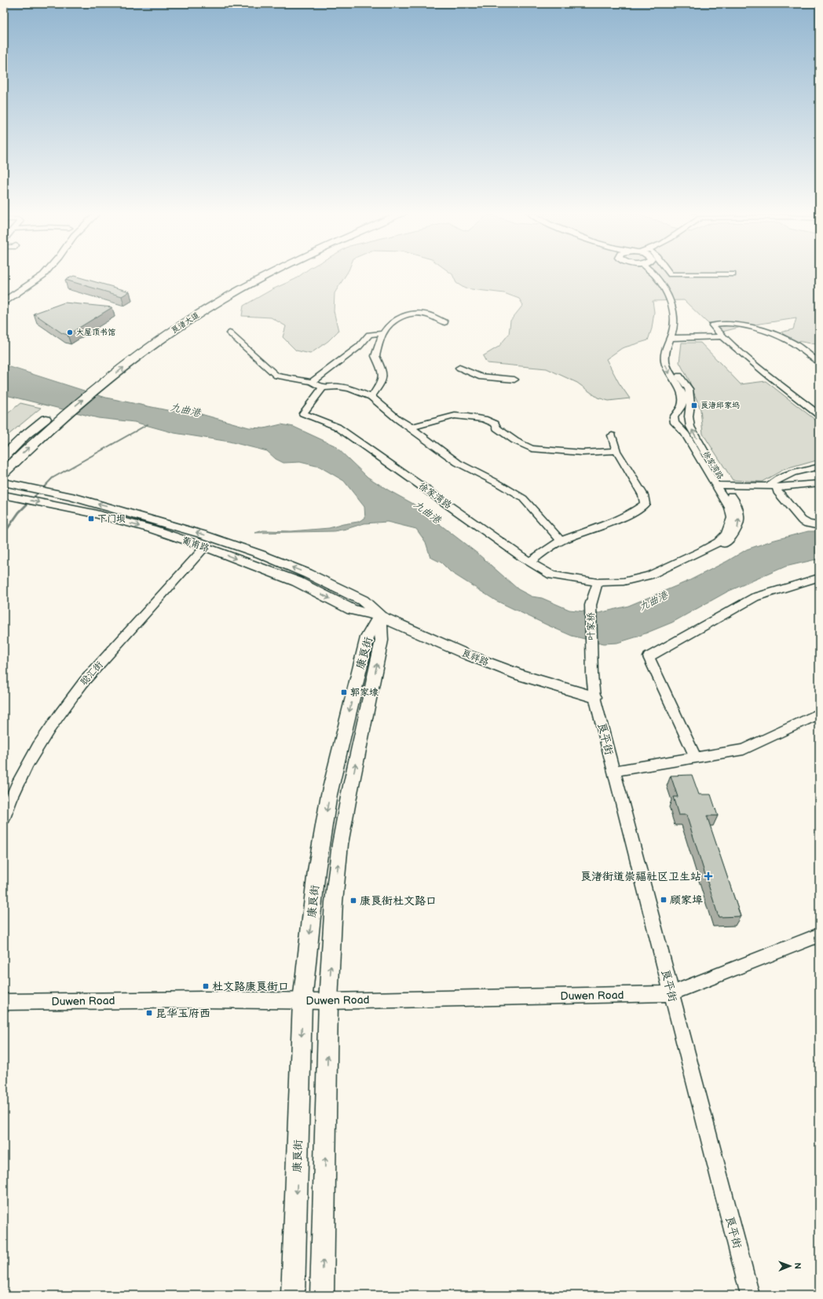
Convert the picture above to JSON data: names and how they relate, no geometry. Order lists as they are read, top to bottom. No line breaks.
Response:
{"streets":{"highway":["良渚大道"],"main road":["葡甫路","康良街","良祥路"],"street":["徐家湾路","叶家桥","聪汇街","良平街","Duwen Road"]},"crossings":[["徐家湾路","叶家桥"],["葡甫路","康良街"],["葡甫路","良祥路"],["葡甫路","聪汇街"],["叶家桥","良平街"],["康良街","良祥路"],["康良街","Duwen Road"],["良祥路","良平街"],["良平街","Duwen Road"]],"water":["九曲港"],"places":{"other":["大屋顶书馆"],"transit":["良渚邱家坞","下门坝","郭家埭","顾家埠","康良街杜文路口","杜文路康良街口","昆华玉府西"],"health":["良渚街道崇福社区卫生站"]},"north":"right"}
